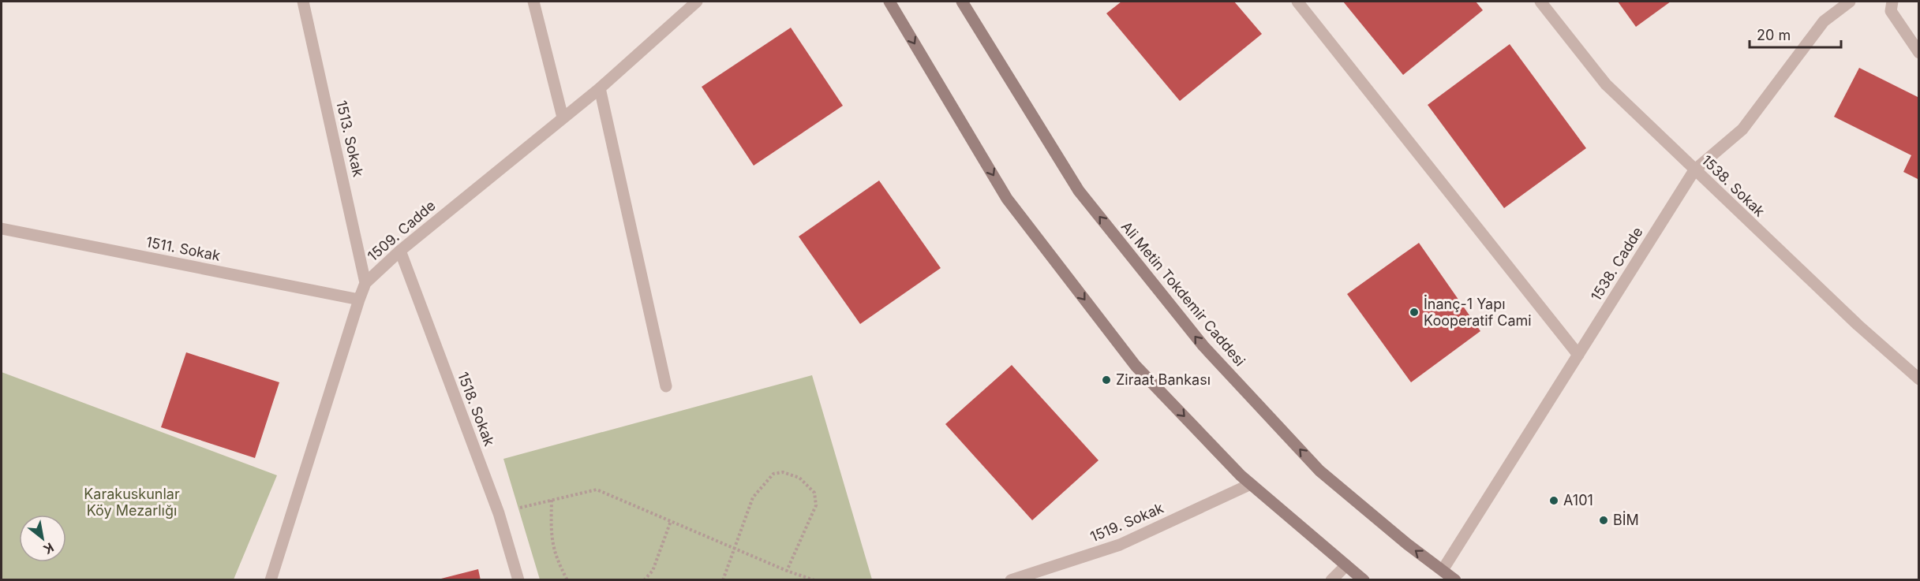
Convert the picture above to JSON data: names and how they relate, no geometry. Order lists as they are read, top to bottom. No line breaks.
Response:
{"streets":{"main road":["Ali Metin Tokdemir Caddesi"],"street":["1513. Sokak","1538. Sokak","1509. Cadde","1511. Sokak","1538. Cadde","1518. Sokak","1519. Sokak"]},"crossings":[["1513. Sokak","1509. Cadde"],["1538. Sokak","1538. Cadde"],["1509. Cadde","1511. Sokak"],["1509. Cadde","1518. Sokak"],["1538. Cadde","Ali Metin Tokdemir Caddesi"]],"parks":["Karakuskunlar Köy Mezarlığı"],"places":["İnanç-1 Yapı Kooperatif Cami","Ziraat Bankası","A101","BİM"],"scale_bar":"20 m","north":"bottom right"}
